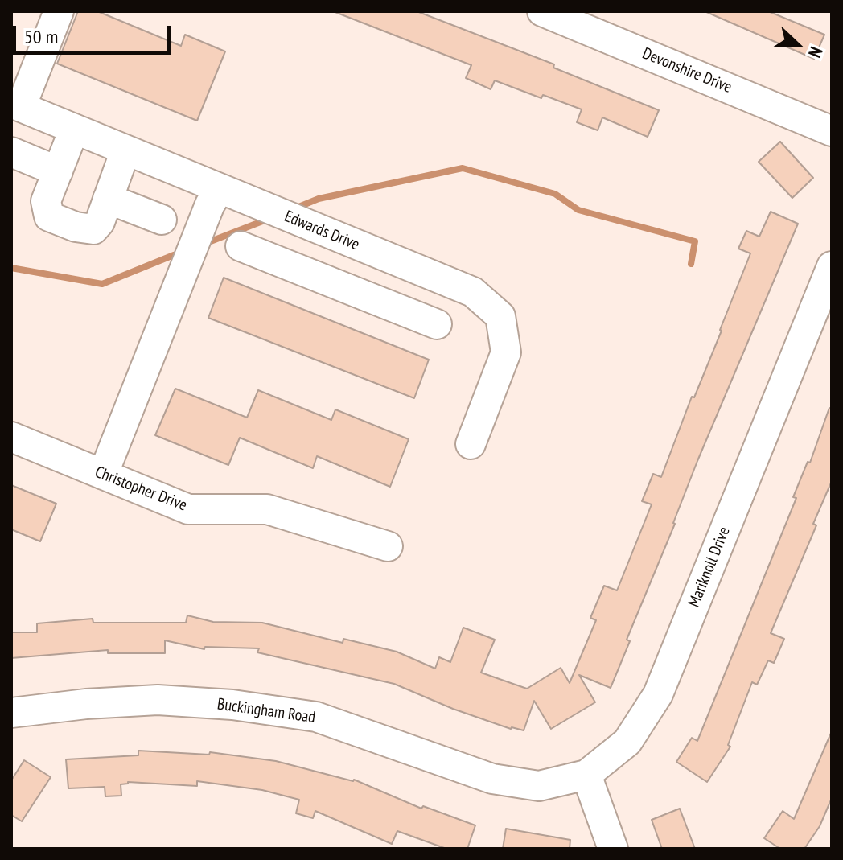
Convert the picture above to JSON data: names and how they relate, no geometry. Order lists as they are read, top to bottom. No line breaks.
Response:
{"streets":{"street":["Devonshire Drive","Edwards Drive","Christopher Drive","Mariknoll Drive","Buckingham Road"]},"crossings":[["Mariknoll Drive","Buckingham Road"]],"scale_bar":"50 m","north":"right"}
